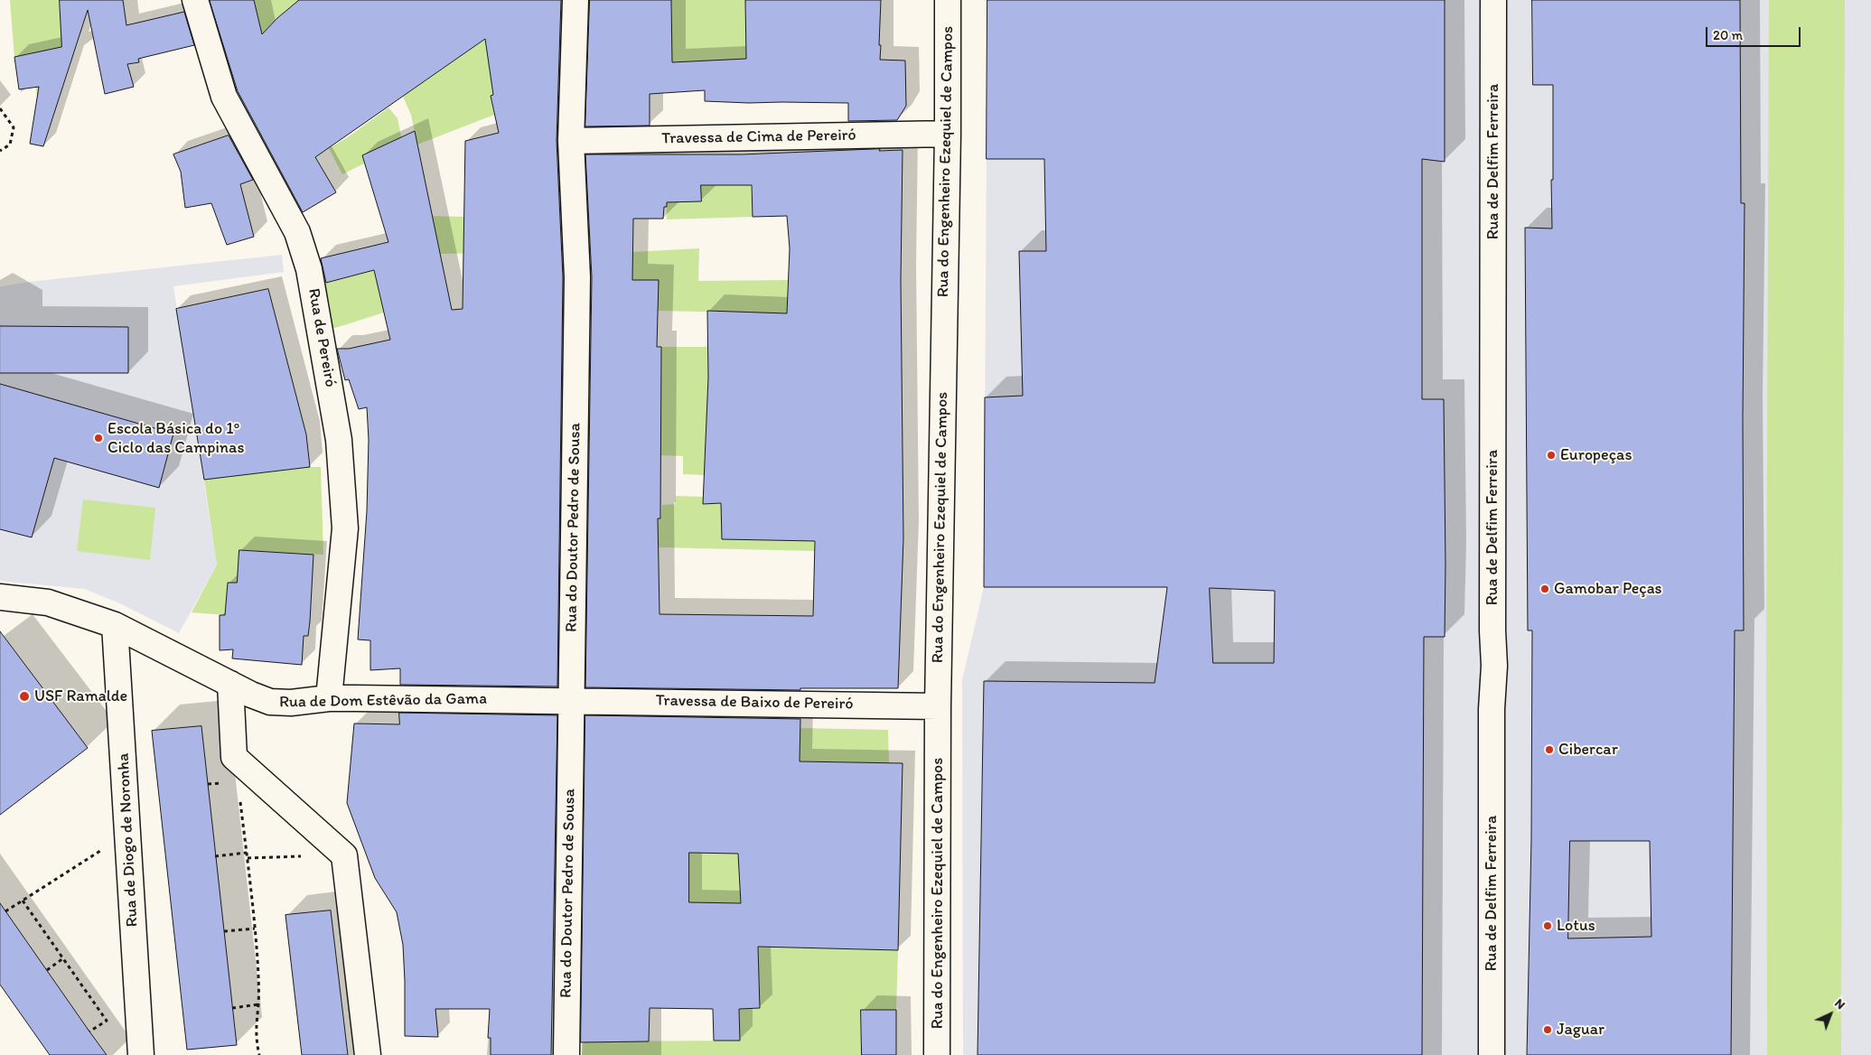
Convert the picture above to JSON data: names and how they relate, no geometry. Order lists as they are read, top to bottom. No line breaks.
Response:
{"streets":{"street":["Travessa de Cima de Pereiró","Rua do Engenheiro Ezequiel de Campos","Rua de Delfim Ferreira","Rua de Pereiró","Rua do Doutor Pedro de Sousa","Rua de Dom Estêvão da Gama","Travessa de Baixo de Pereiró","Rua de Diogo de Noronha"]},"crossings":[["Travessa de Cima de Pereiró","Rua do Engenheiro Ezequiel de Campos"],["Travessa de Cima de Pereiró","Rua do Doutor Pedro de Sousa"],["Rua do Engenheiro Ezequiel de Campos","Travessa de Baixo de Pereiró"],["Rua de Pereiró","Rua de Dom Estêvão da Gama"],["Rua do Doutor Pedro de Sousa","Rua de Dom Estêvão da Gama"],["Rua do Doutor Pedro de Sousa","Travessa de Baixo de Pereiró"],["Rua de Dom Estêvão da Gama","Travessa de Baixo de Pereiró"],["Rua de Dom Estêvão da Gama","Rua de Diogo de Noronha"]],"places":["Escola Básica do 1º Ciclo das Campinas","Europeças","Gamobar Peças","USF Ramalde","Cibercar","Lotus","Jaguar"],"scale_bar":"20 m","north":"top right"}
